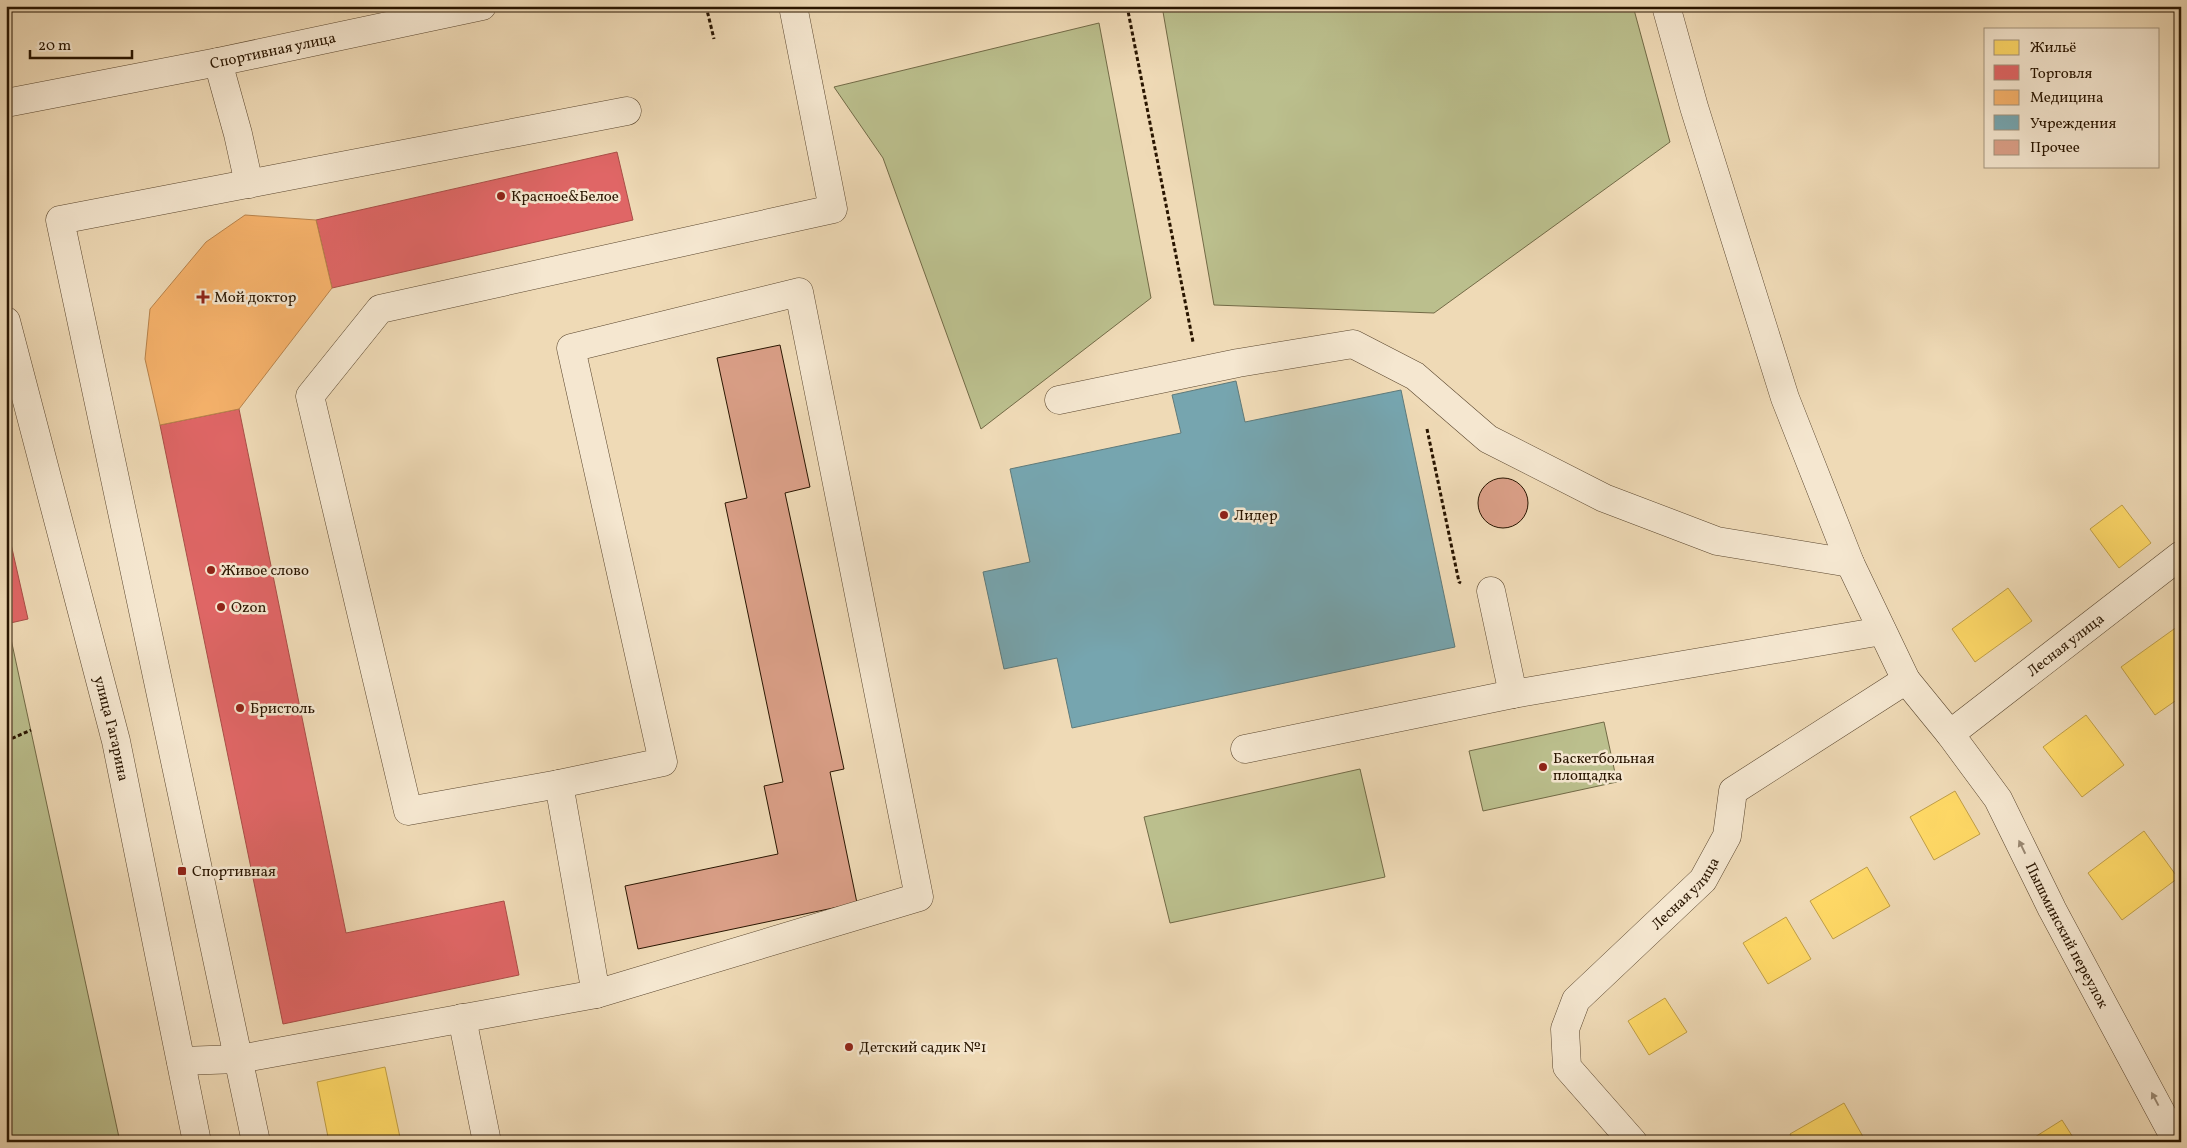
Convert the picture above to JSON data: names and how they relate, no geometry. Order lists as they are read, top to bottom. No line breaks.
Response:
{"streets":{"street":["Спортивная улица","Лесная улица","улица Гагарина","Пышминский переулок"]},"crossings":[["Лесная улица","Пышминский переулок"]],"one_way":["Пышминский переулок"],"places":{"other":["Красное&Белое","Лидер","Живое слово","Ozon","Бристоль","Баскетбольная площадка","Детский садик №1"],"health":["Мой доктор"],"transit":["Спортивная"]},"legend":["Жильё","Торговля","Медицина","Учреждения","Прочее"],"scale_bar":"20 m"}
